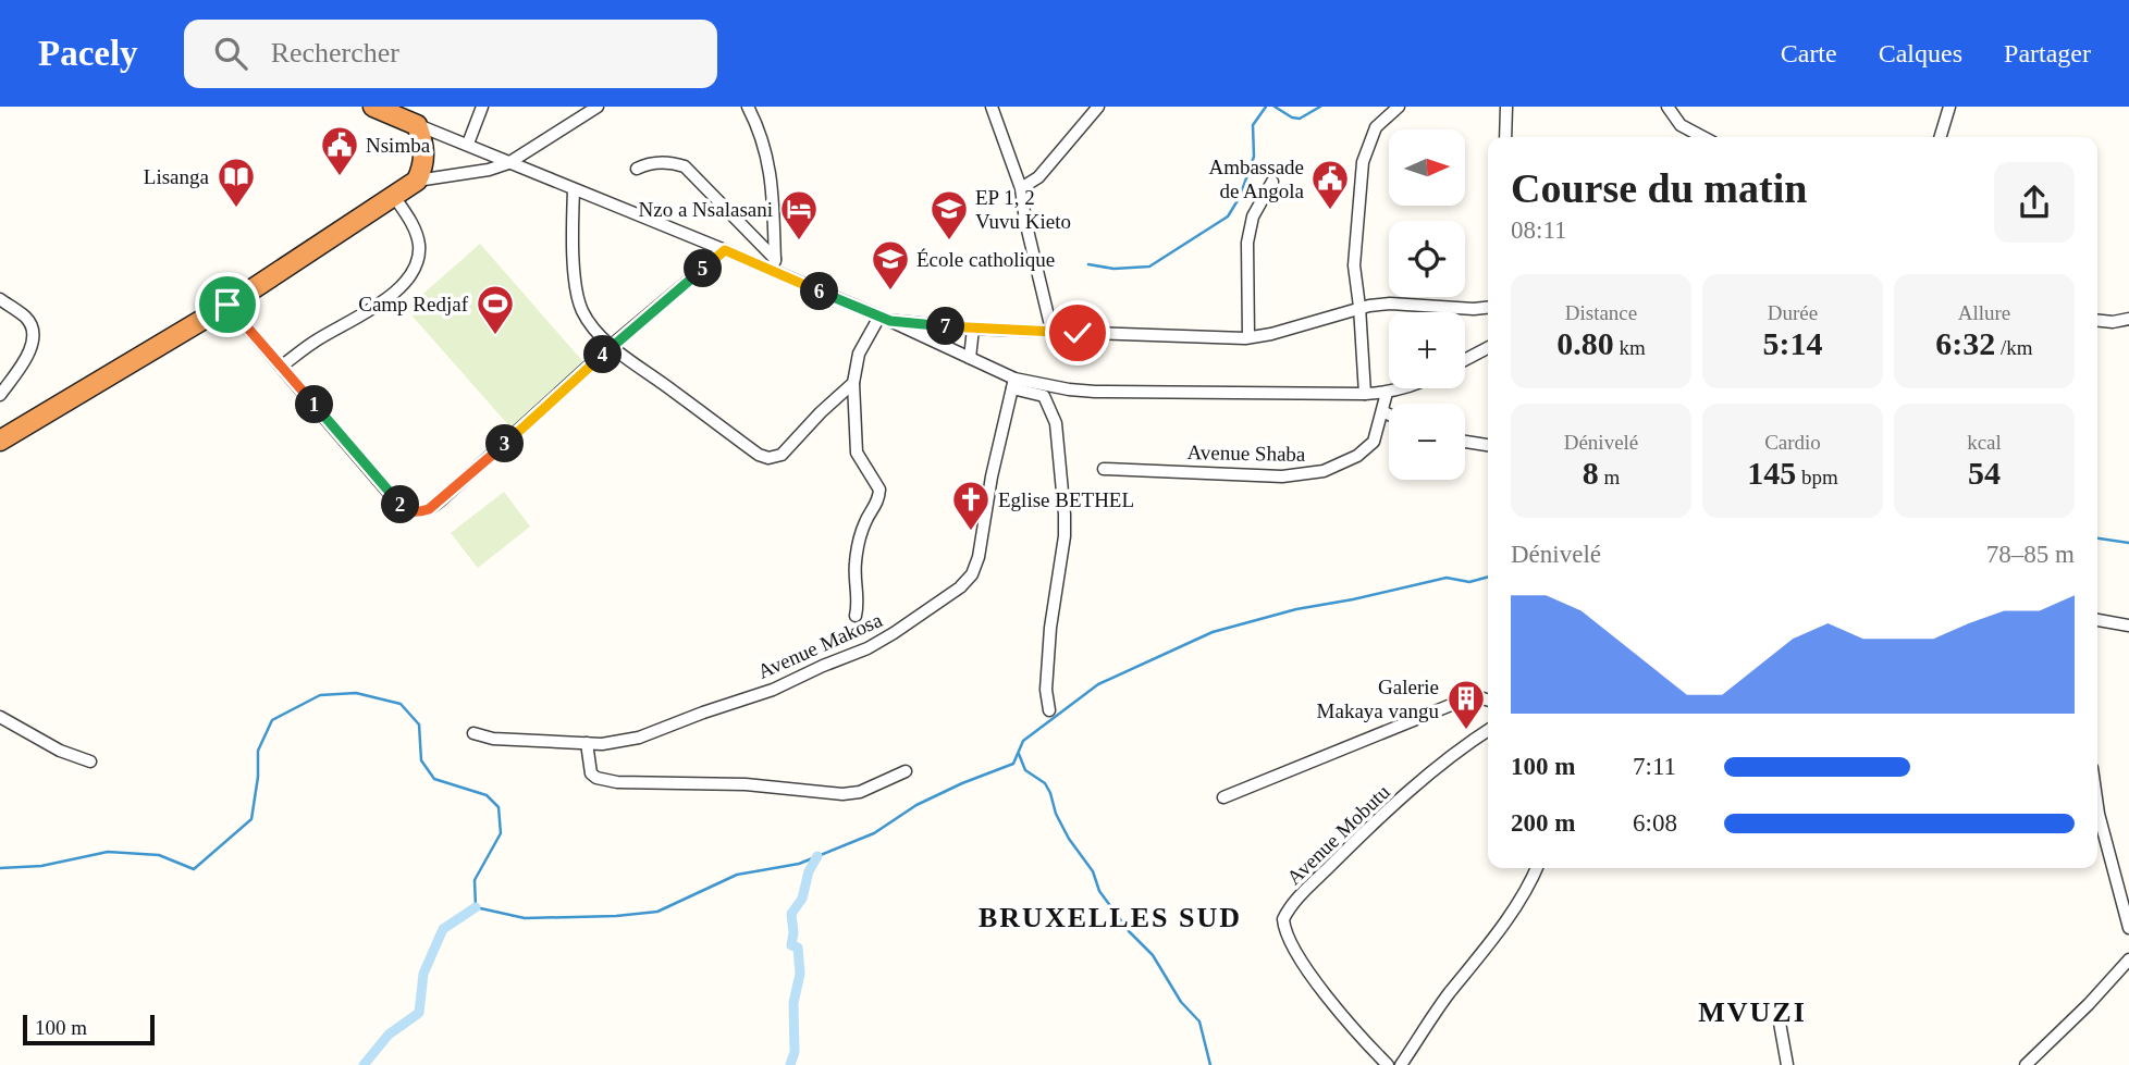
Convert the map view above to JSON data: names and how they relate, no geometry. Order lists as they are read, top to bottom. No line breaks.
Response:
{"streets":{"street":["Avenue Shaba","Avenue Makosa","Avenue Mobutu"]},"districts":["BRUXELLES SUD","MVUZI"],"places":{"public building":["Nsimba","Ambassade de Angola"],"library":["Lisanga"],"hotel":["Nzo a Nsalasani"],"school or university":["EP 1, 2 Vuvu Kieto","École catholique"],"sports":["Camp Redjaf"],"church":["Eglise BETHEL"],"building":["Galerie Makaya vangu"]},"scale_bar":"100 m","north":"right","page":{"header":"Pacely","search":"Rechercher","nav":["Carte","Calques","Partager"],"map_buttons":["+","−"],"heading":["Course du matin","08:11"],"pins":["5","6","7","4","1","3","2"],"stats":[["Distance","0.80 km"],["Durée","5:14"],["Allure","6:32 /km"],["Dénivelé","8 m"],["Cardio","145 bpm"],["kcal","54"]],"chart":["Dénivelé","78–85 m"],"list":[{"name":"100 m","note":"7:11"},{"name":"200 m","note":"6:08"}],"scale":"100 m"}}
